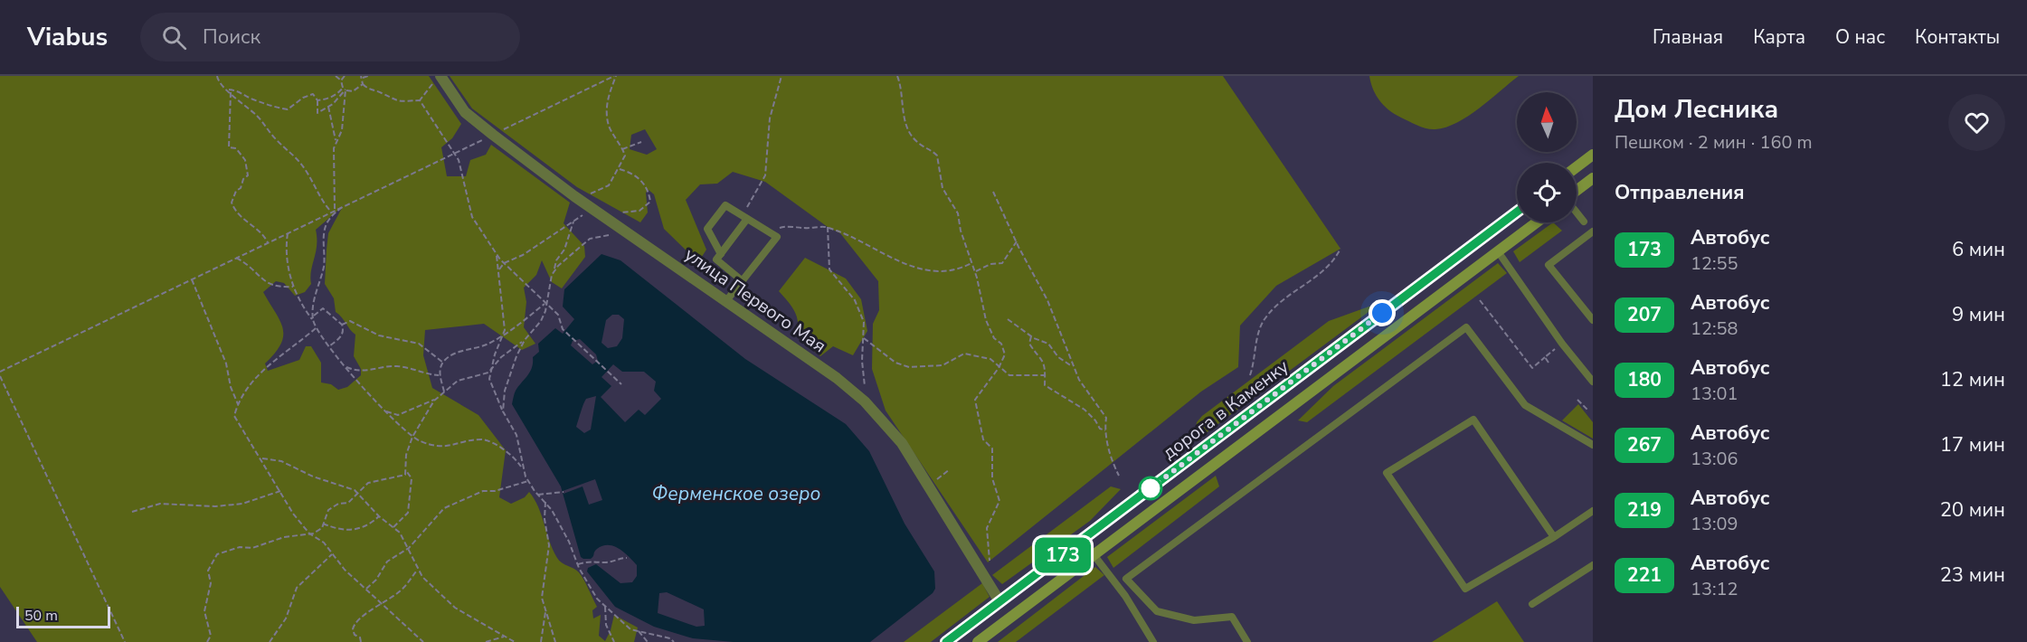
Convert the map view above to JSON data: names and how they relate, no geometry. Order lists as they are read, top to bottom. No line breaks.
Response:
{"streets":{"main road":["дорога в Каменку"],"street":["улица Первого Мая"]},"crossings":[["улица Первого Мая","дорога в Каменку"]],"water":["Ферменское озеро"],"lines":["bus line 173"],"scale_bar":"50 m","north":"top","page":{"header":"Viabus","search":"Поиск","nav":["Главная","Карта","О нас","Контакты"],"on_map":"173","heading":[["Дом Лесника","Пешком · 2 мин · 160 m"],"Отправления"],"list":[{"mark":"173","name":"Автобус","note":"12:55","value":"6 мин"},{"mark":"207","name":"Автобус","note":"12:58","value":"9 мин"},{"mark":"180","name":"Автобус","note":"13:01","value":"12 мин"},{"mark":"267","name":"Автобус","note":"13:06","value":"17 мин"},{"mark":"219","name":"Автобус","note":"13:09","value":"20 мин"},{"mark":"221","name":"Автобус","note":"13:12","value":"23 мин"}],"scale":"50 m"}}
